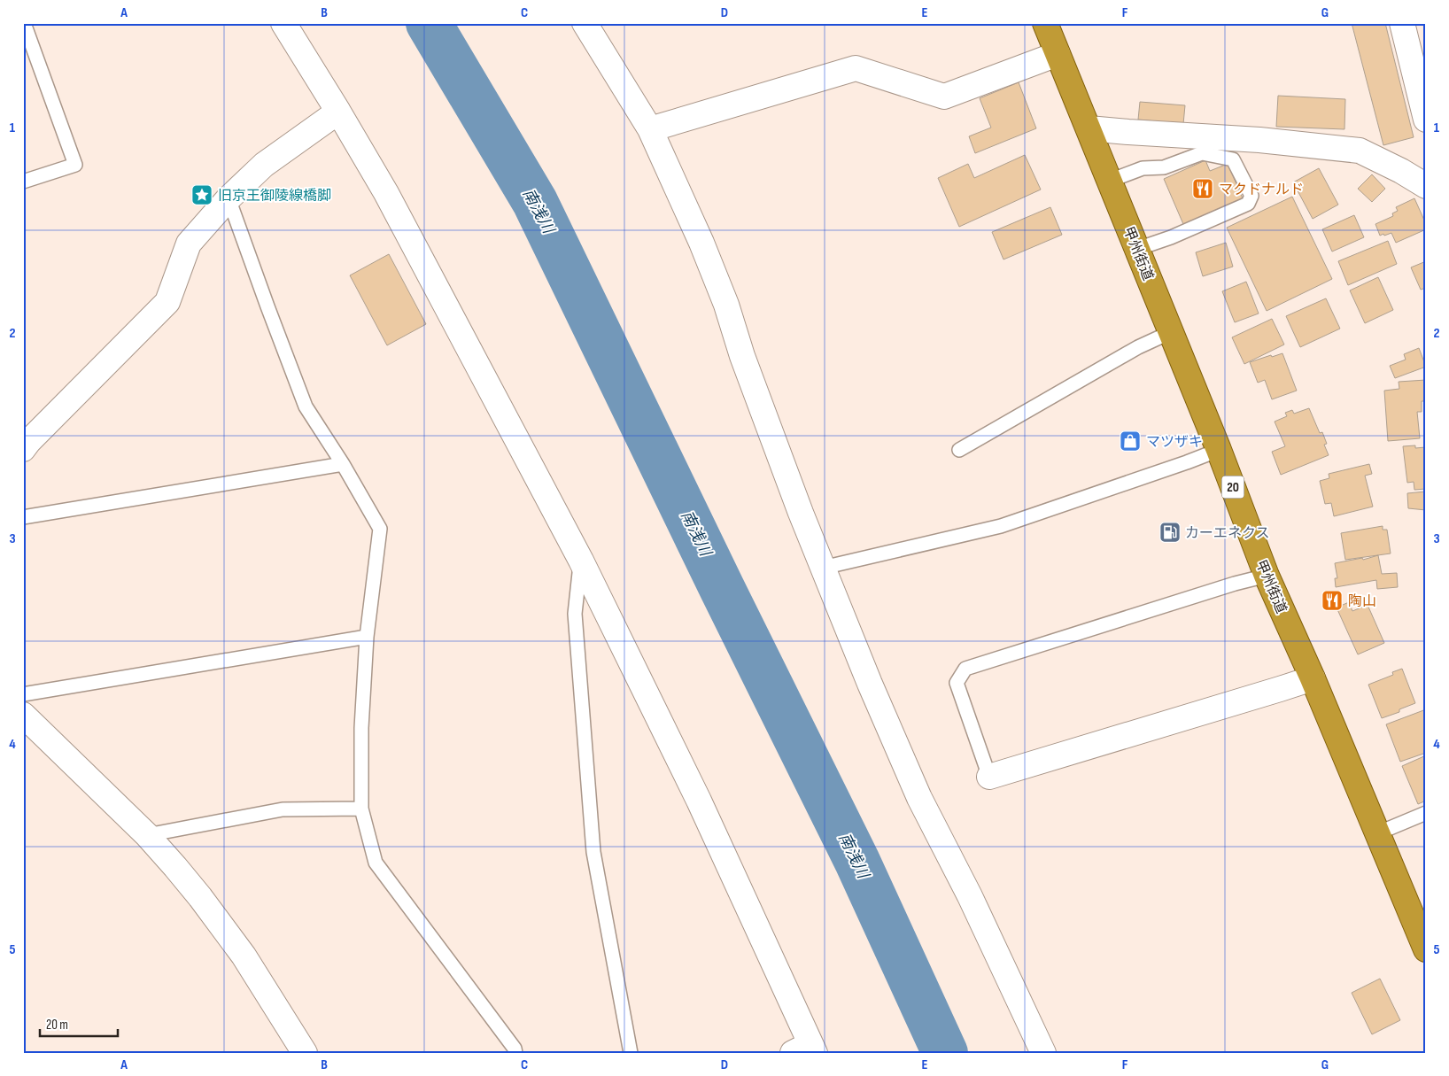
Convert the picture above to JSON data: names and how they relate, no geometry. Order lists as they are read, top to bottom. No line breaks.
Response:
{"streets":{"highway":["甲州街道","20"]},"water":["南浅川"],"places":{"restaurant":["マクドナルド","陶山"],"place":["旧京王御陵線橋脚"],"shop":["マツザキ"],"fuel station":["カーエネクス"]},"scale_bar":"20 m","grid":{"columns":["A","B","C","D","E","F","G"],"rows":["1","2","3","4","5"]}}
